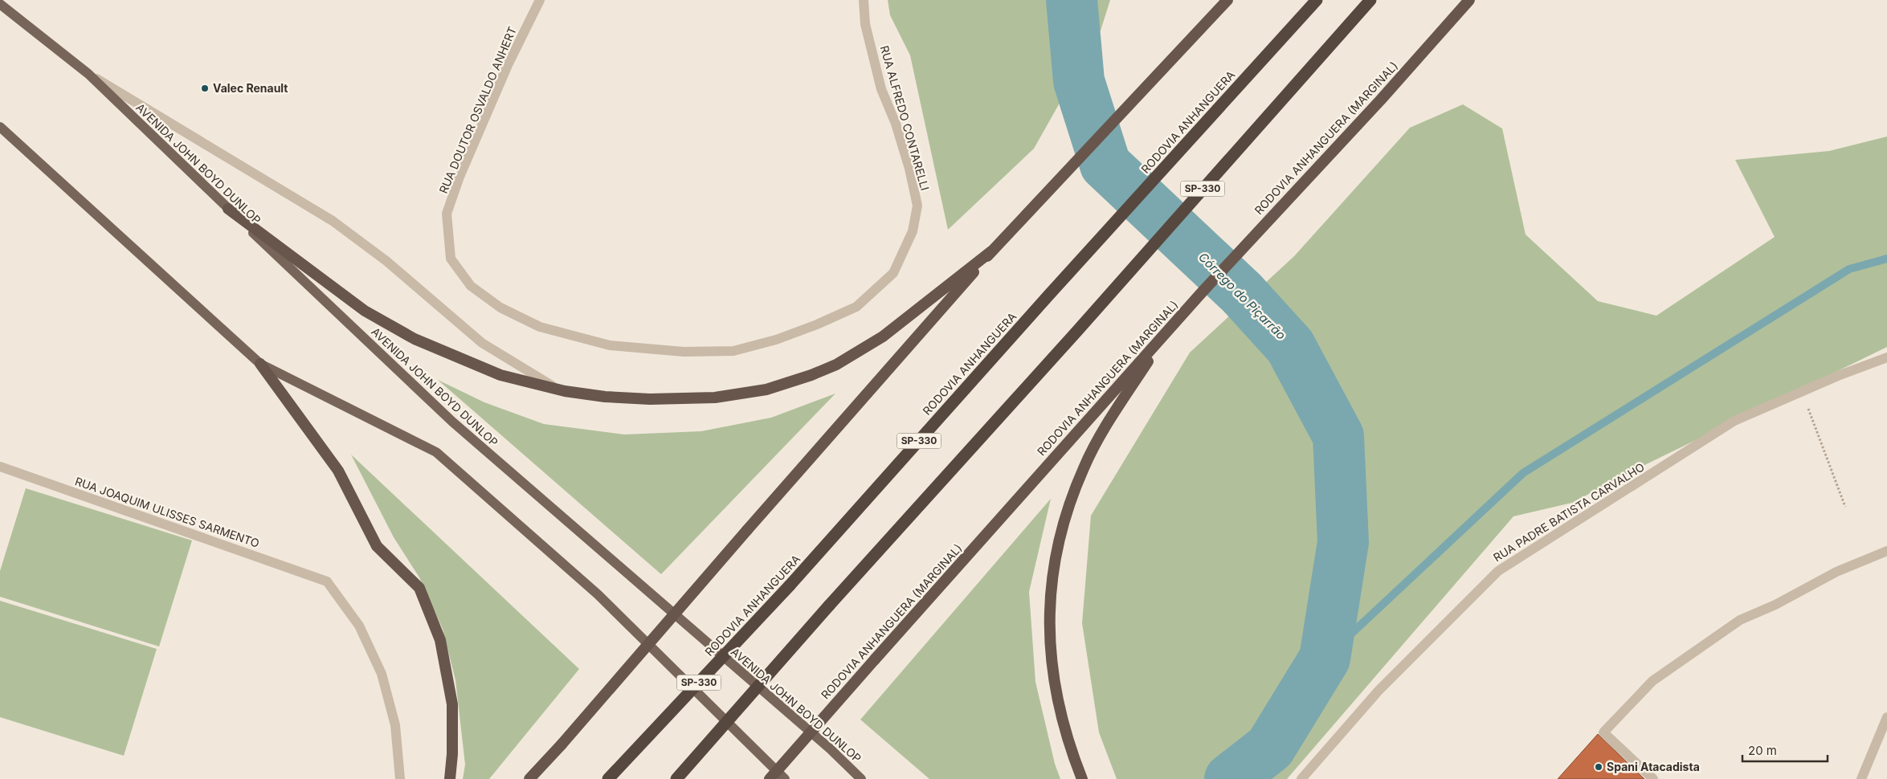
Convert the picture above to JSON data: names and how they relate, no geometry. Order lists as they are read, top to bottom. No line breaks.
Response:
{"streets":{"highway":["RODOVIA ANHANGUERA","RODOVIA ANHANGUERA (MARGINAL)","SP-330"],"main road":["AVENIDA JOHN BOYD DUNLOP"],"street":["RUA DOUTOR OSVALDO ANHERT","RUA ALFREDO CONTARELLI","RUA JOAQUIM ULISSES SARMENTO","RUA PADRE BATISTA CARVALHO"]},"crossings":[["RUA DOUTOR OSVALDO ANHERT","RUA ALFREDO CONTARELLI"]],"water":["Córrego do Piçarrão"],"places":["Valec Renault","Spani Atacadista"],"scale_bar":"20 m"}
